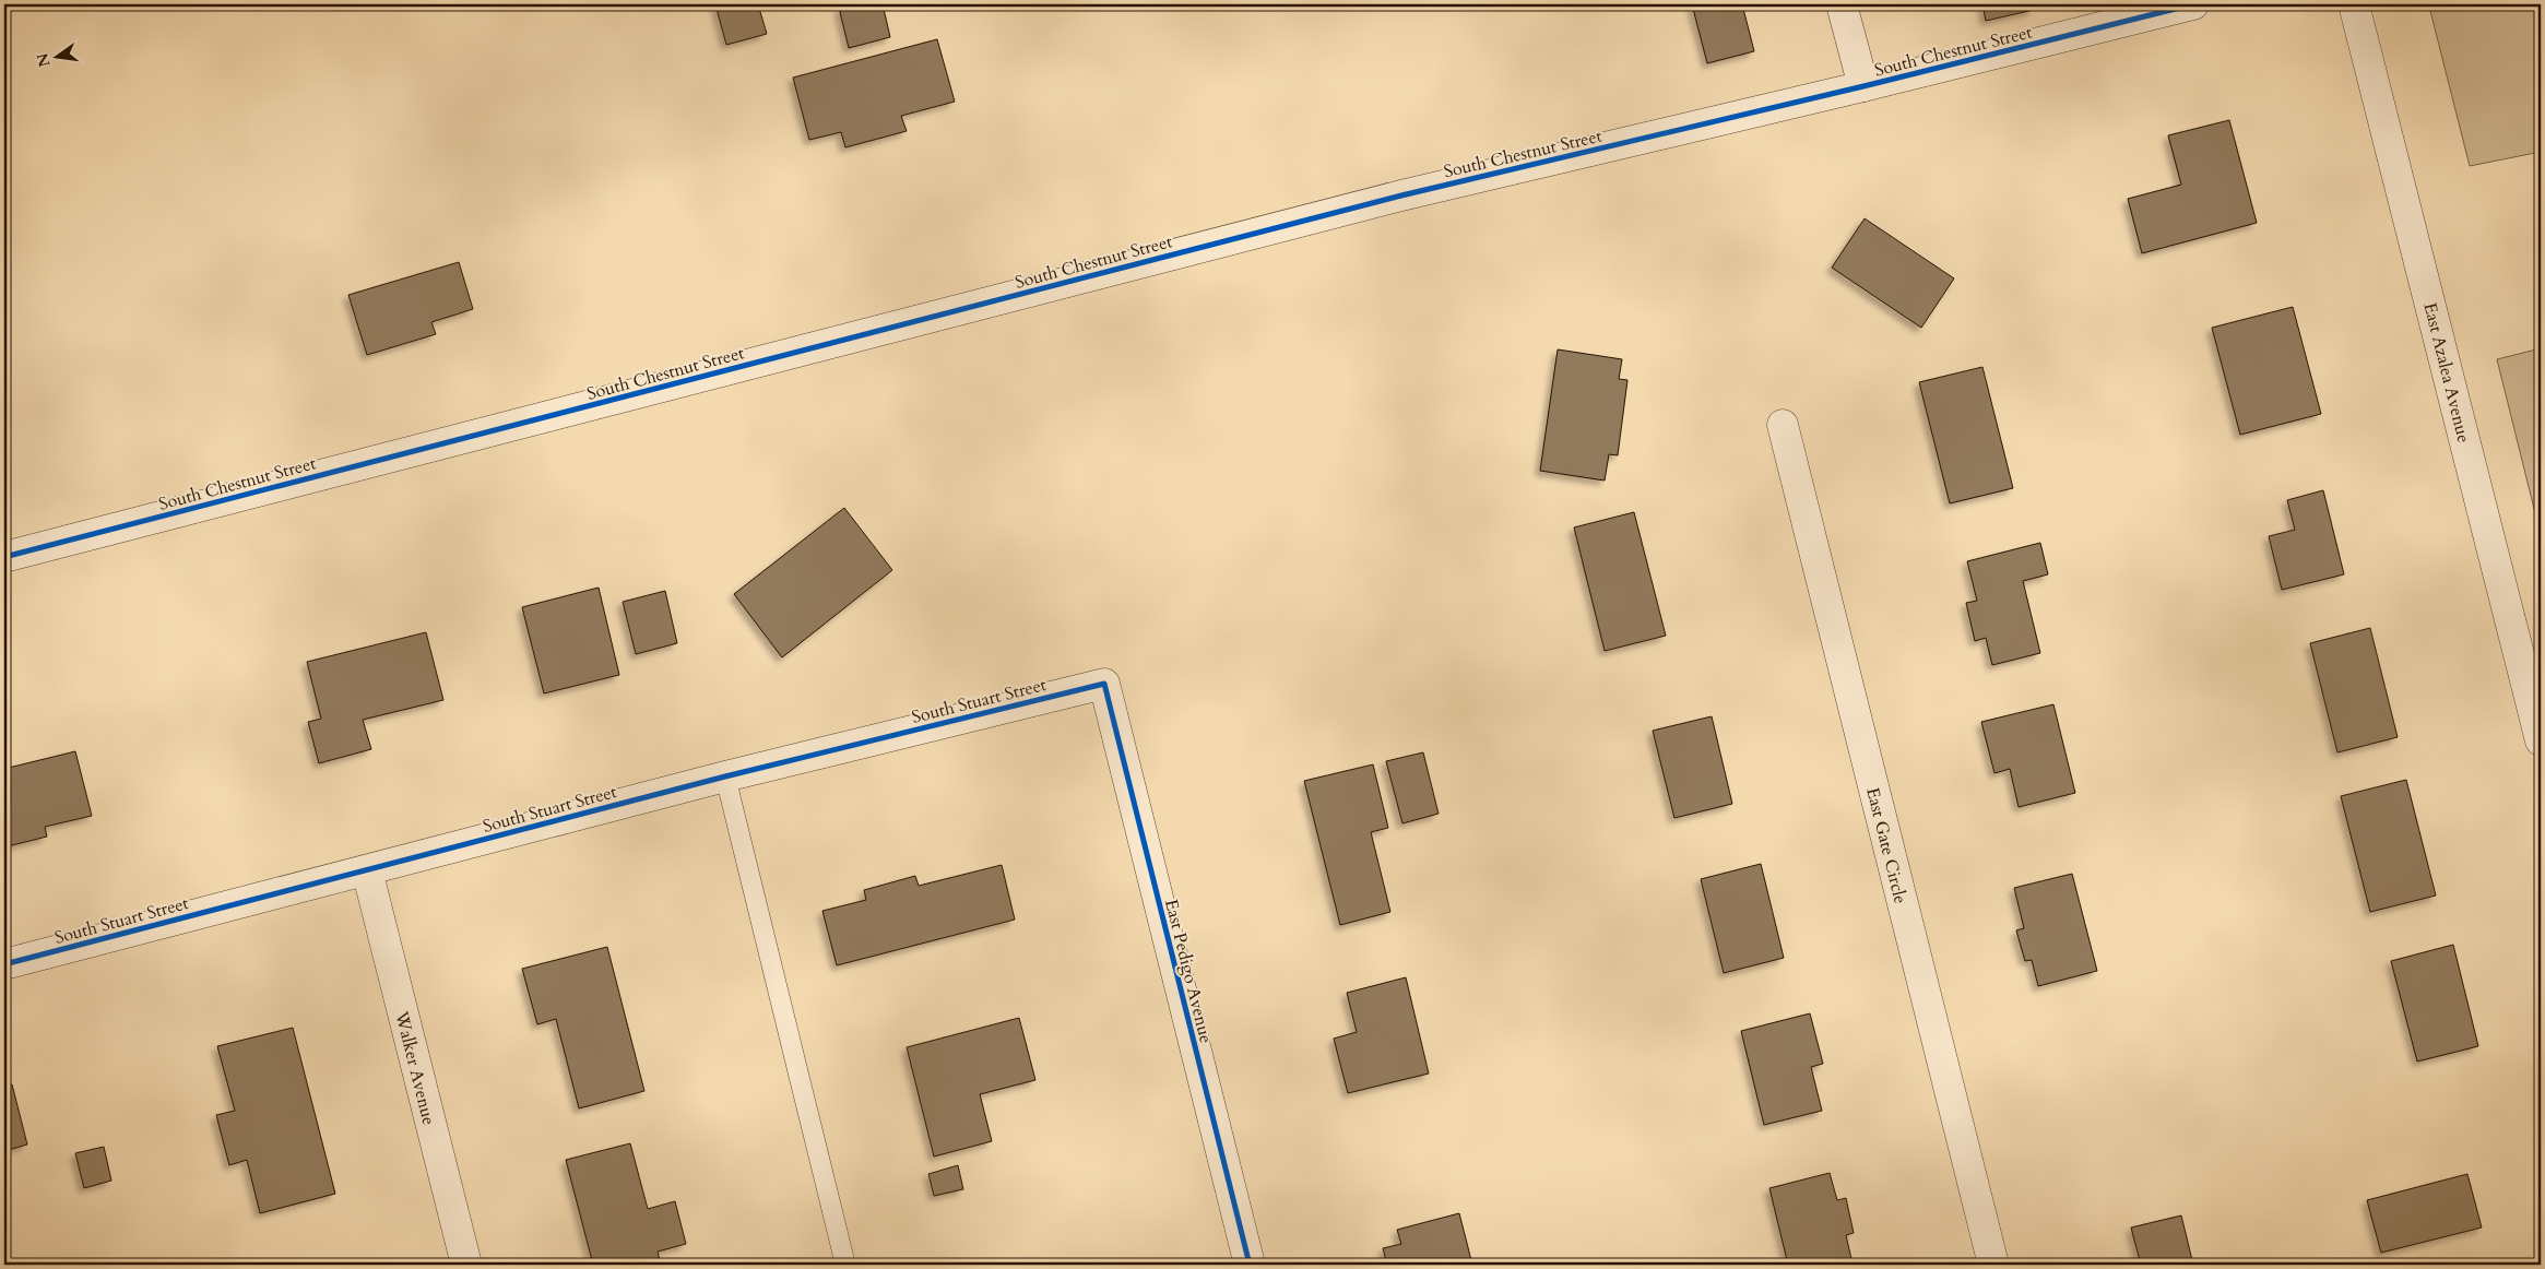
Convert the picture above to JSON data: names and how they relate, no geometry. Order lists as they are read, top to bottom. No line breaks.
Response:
{"streets":{"street":["South Chestnut Street","East Azalea Avenue","South Stuart Street","East Gate Circle","East Pedigo Avenue","Walker Avenue"]},"crossings":[["South Stuart Street","East Pedigo Avenue"],["South Stuart Street","Walker Avenue"]],"north":"left"}
